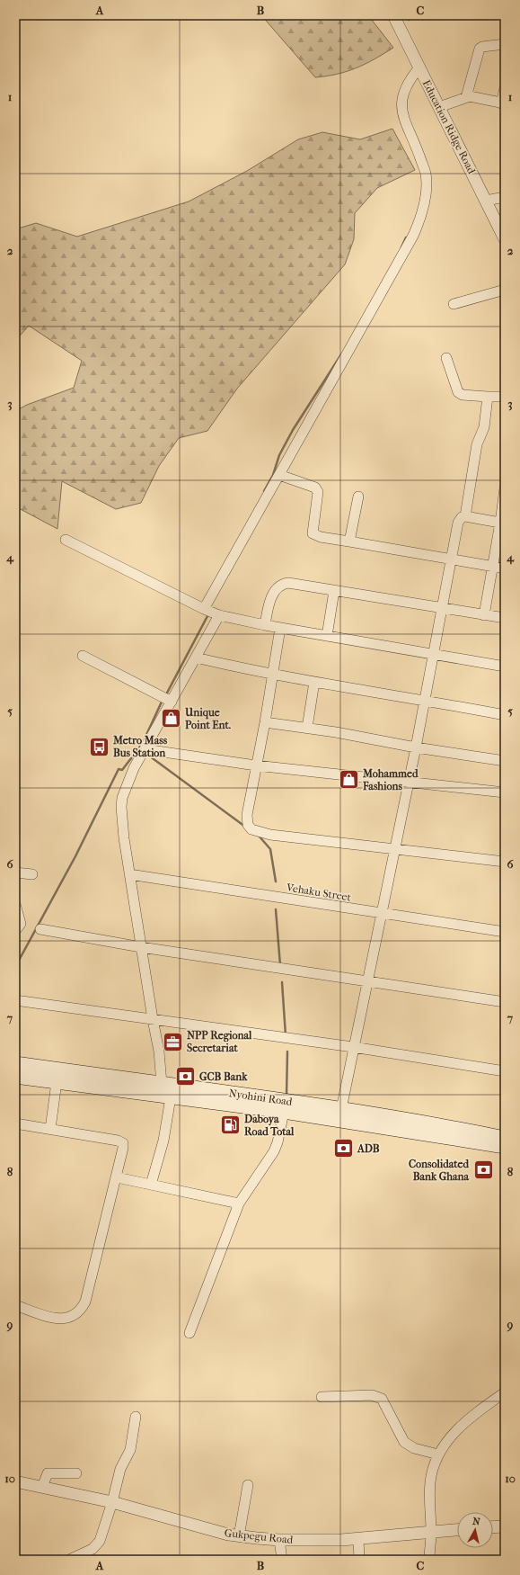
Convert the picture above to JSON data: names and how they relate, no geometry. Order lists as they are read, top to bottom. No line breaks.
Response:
{"streets":{"main road":["Nyohini Road"],"street":["Education Ridge Road","Vehaku Street","Gukpegu Road"]},"places":{"shop":["Unique Point Ent.","Mohammed Fashions"],"bus stop":["Metro Mass Bus Station"],"office":["NPP Regional Secretariat"],"bank":["GCB Bank","ADB","Consolidated Bank Ghana"],"fuel station":["Daboya Road Total"]},"north":"top","grid":{"columns":["A","B","C"],"rows":["1","2","3","4","5","6","7","8","9","10"]}}
